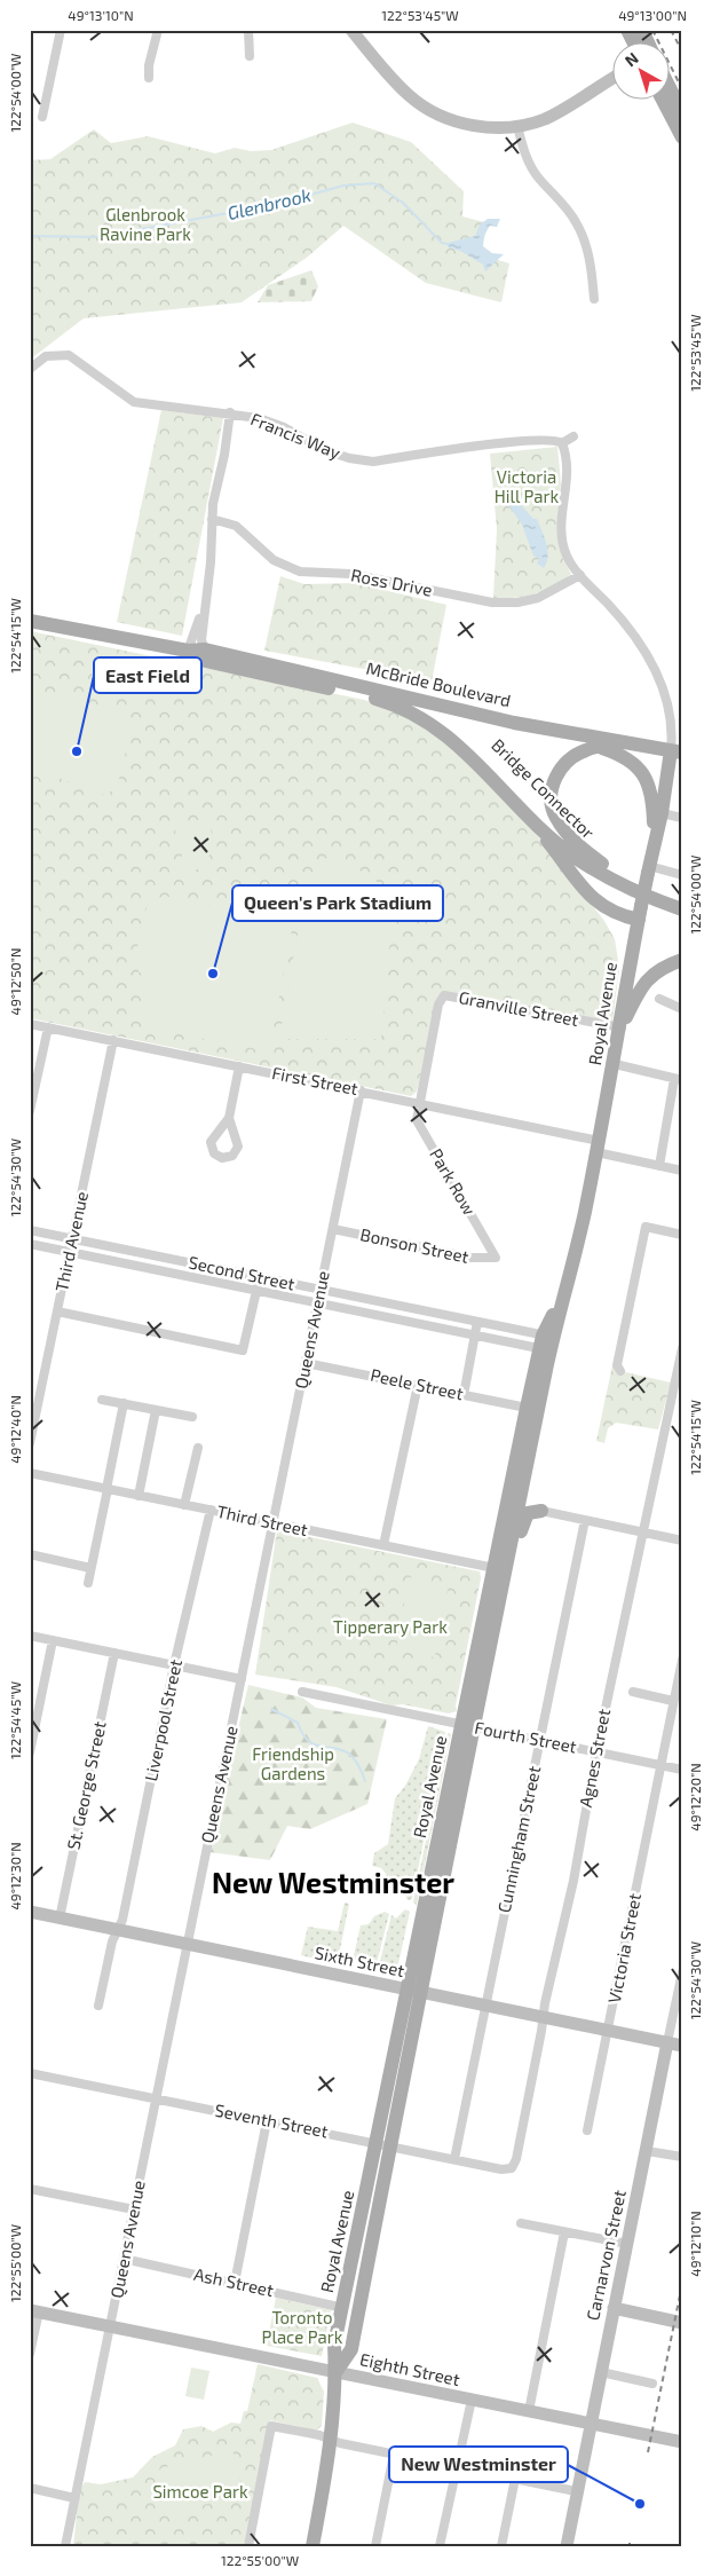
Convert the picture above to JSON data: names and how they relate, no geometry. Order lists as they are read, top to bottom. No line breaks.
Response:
{"streets":{"main road":["McBride Boulevard","Bridge Connector","Royal Avenue"],"street":["Francis Way","Ross Drive","Granville Street","First Street","Park Row","Third Avenue","Bonson Street","Second Street","Queens Avenue","Peele Street","Third Street","Liverpool Street","Fourth Street","Agnes Street","St. George Street","Cunningham Street","Victoria Street","Sixth Street","Seventh Street","Carnarvon Street","Ash Street","Eighth Street"]},"crossings":[["McBride Boulevard","Bridge Connector"],["McBride Boulevard","Royal Avenue"],["Granville Street","Royal Avenue"],["Granville Street","First Street"],["Granville Street","Park Row"],["Royal Avenue","First Street"],["Royal Avenue","Second Street"],["Royal Avenue","Peele Street"],["Royal Avenue","Third Street"],["Royal Avenue","Fourth Street"],["Royal Avenue","Sixth Street"],["Royal Avenue","Seventh Street"],["Royal Avenue","Ash Street"],["Royal Avenue","Eighth Street"],["First Street","Park Row"],["First Street","Third Avenue"],["First Street","Queens Avenue"],["Park Row","Bonson Street"],["Third Avenue","Second Street"],["Bonson Street","Queens Avenue"],["Second Street","Queens Avenue"],["Queens Avenue","Peele Street"],["Queens Avenue","Third Street"],["Queens Avenue","Sixth Street"],["Queens Avenue","Seventh Street"],["Queens Avenue","Ash Street"],["Queens Avenue","Eighth Street"],["Third Street","Liverpool Street"],["Liverpool Street","Sixth Street"],["Fourth Street","Agnes Street"],["Fourth Street","Cunningham Street"],["Fourth Street","Victoria Street"],["Agnes Street","Sixth Street"],["Agnes Street","Seventh Street"],["St. George Street","Sixth Street"],["Cunningham Street","Sixth Street"],["Cunningham Street","Seventh Street"],["Victoria Street","Sixth Street"],["Sixth Street","Carnarvon Street"],["Carnarvon Street","Eighth Street"]],"districts":["New Westminster"],"water":["Glenbrook"],"parks":["Glenbrook Ravine Park","Victoria Hill Park","Tipperary Park","Friendship Gardens","Toronto Place Park","Simcoe Park"],"places":["East Field","Queen's Park Stadium","New Westminster"],"north":"top left","coordinates":["49°13'10\"N","122°53'45\"W","49°13'00\"N","122°54'00\"W","122°54'15\"W","49°12'50\"N","122°54'30\"W","49°12'40\"N","122°54'45\"W","49°12'20\"N","49°12'30\"N","49°12'10\"N","122°55'00\"W"]}
